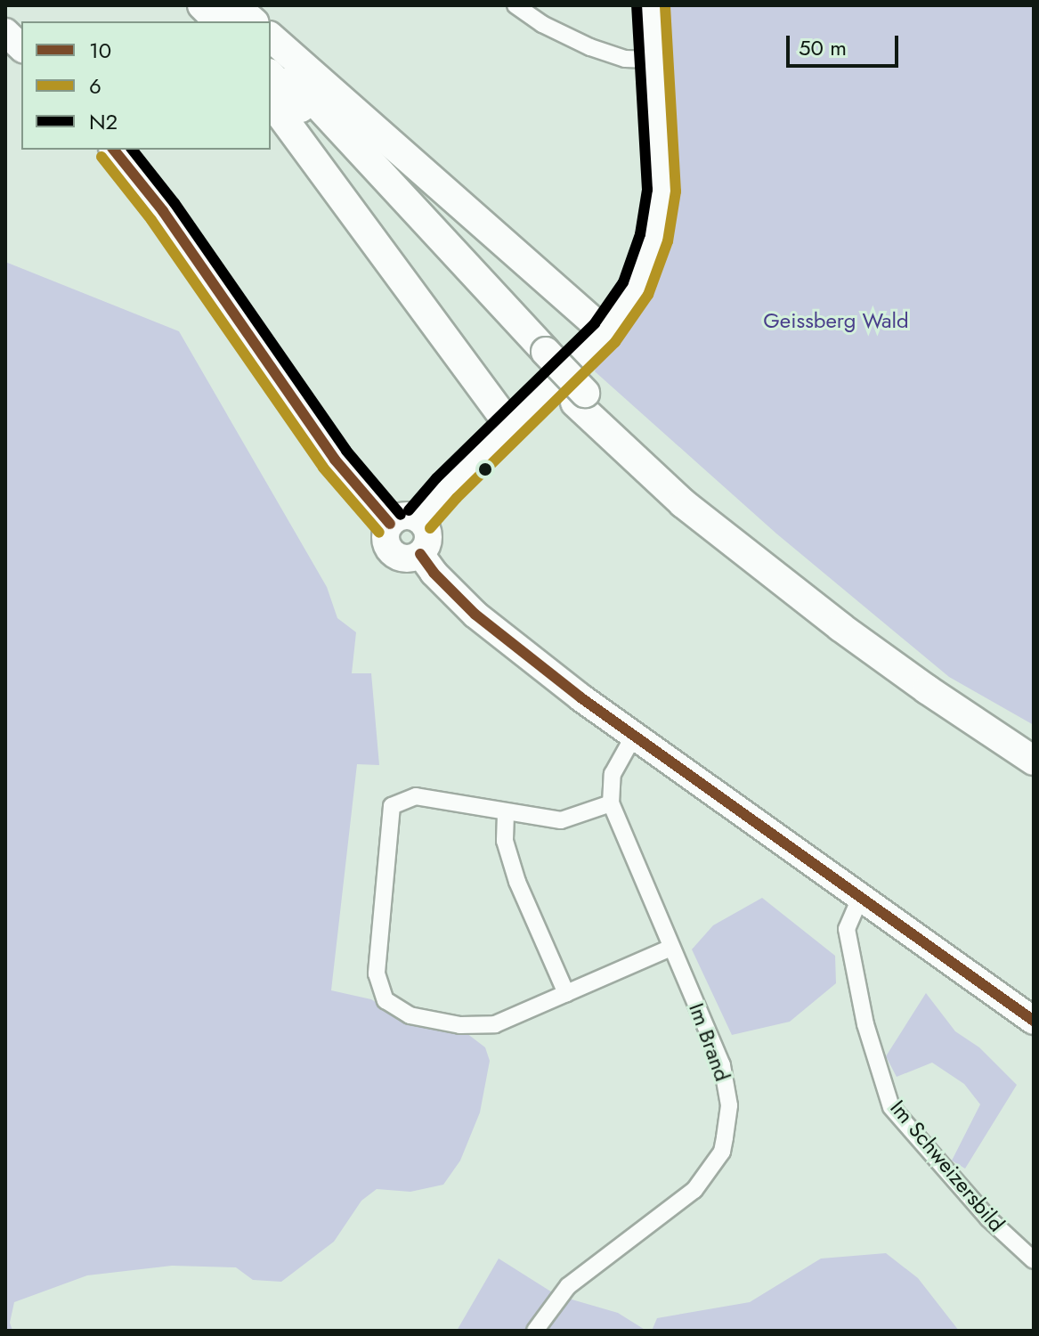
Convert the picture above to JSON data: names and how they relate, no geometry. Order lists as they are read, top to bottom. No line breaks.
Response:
{"streets":{"street":["Im Brand","Im Schweizersbild"]},"parks":["Geissberg Wald"],"lines":["transit line 6","transit line N2","transit line 10"],"legend":["10","6","N2"],"scale_bar":"50 m"}
